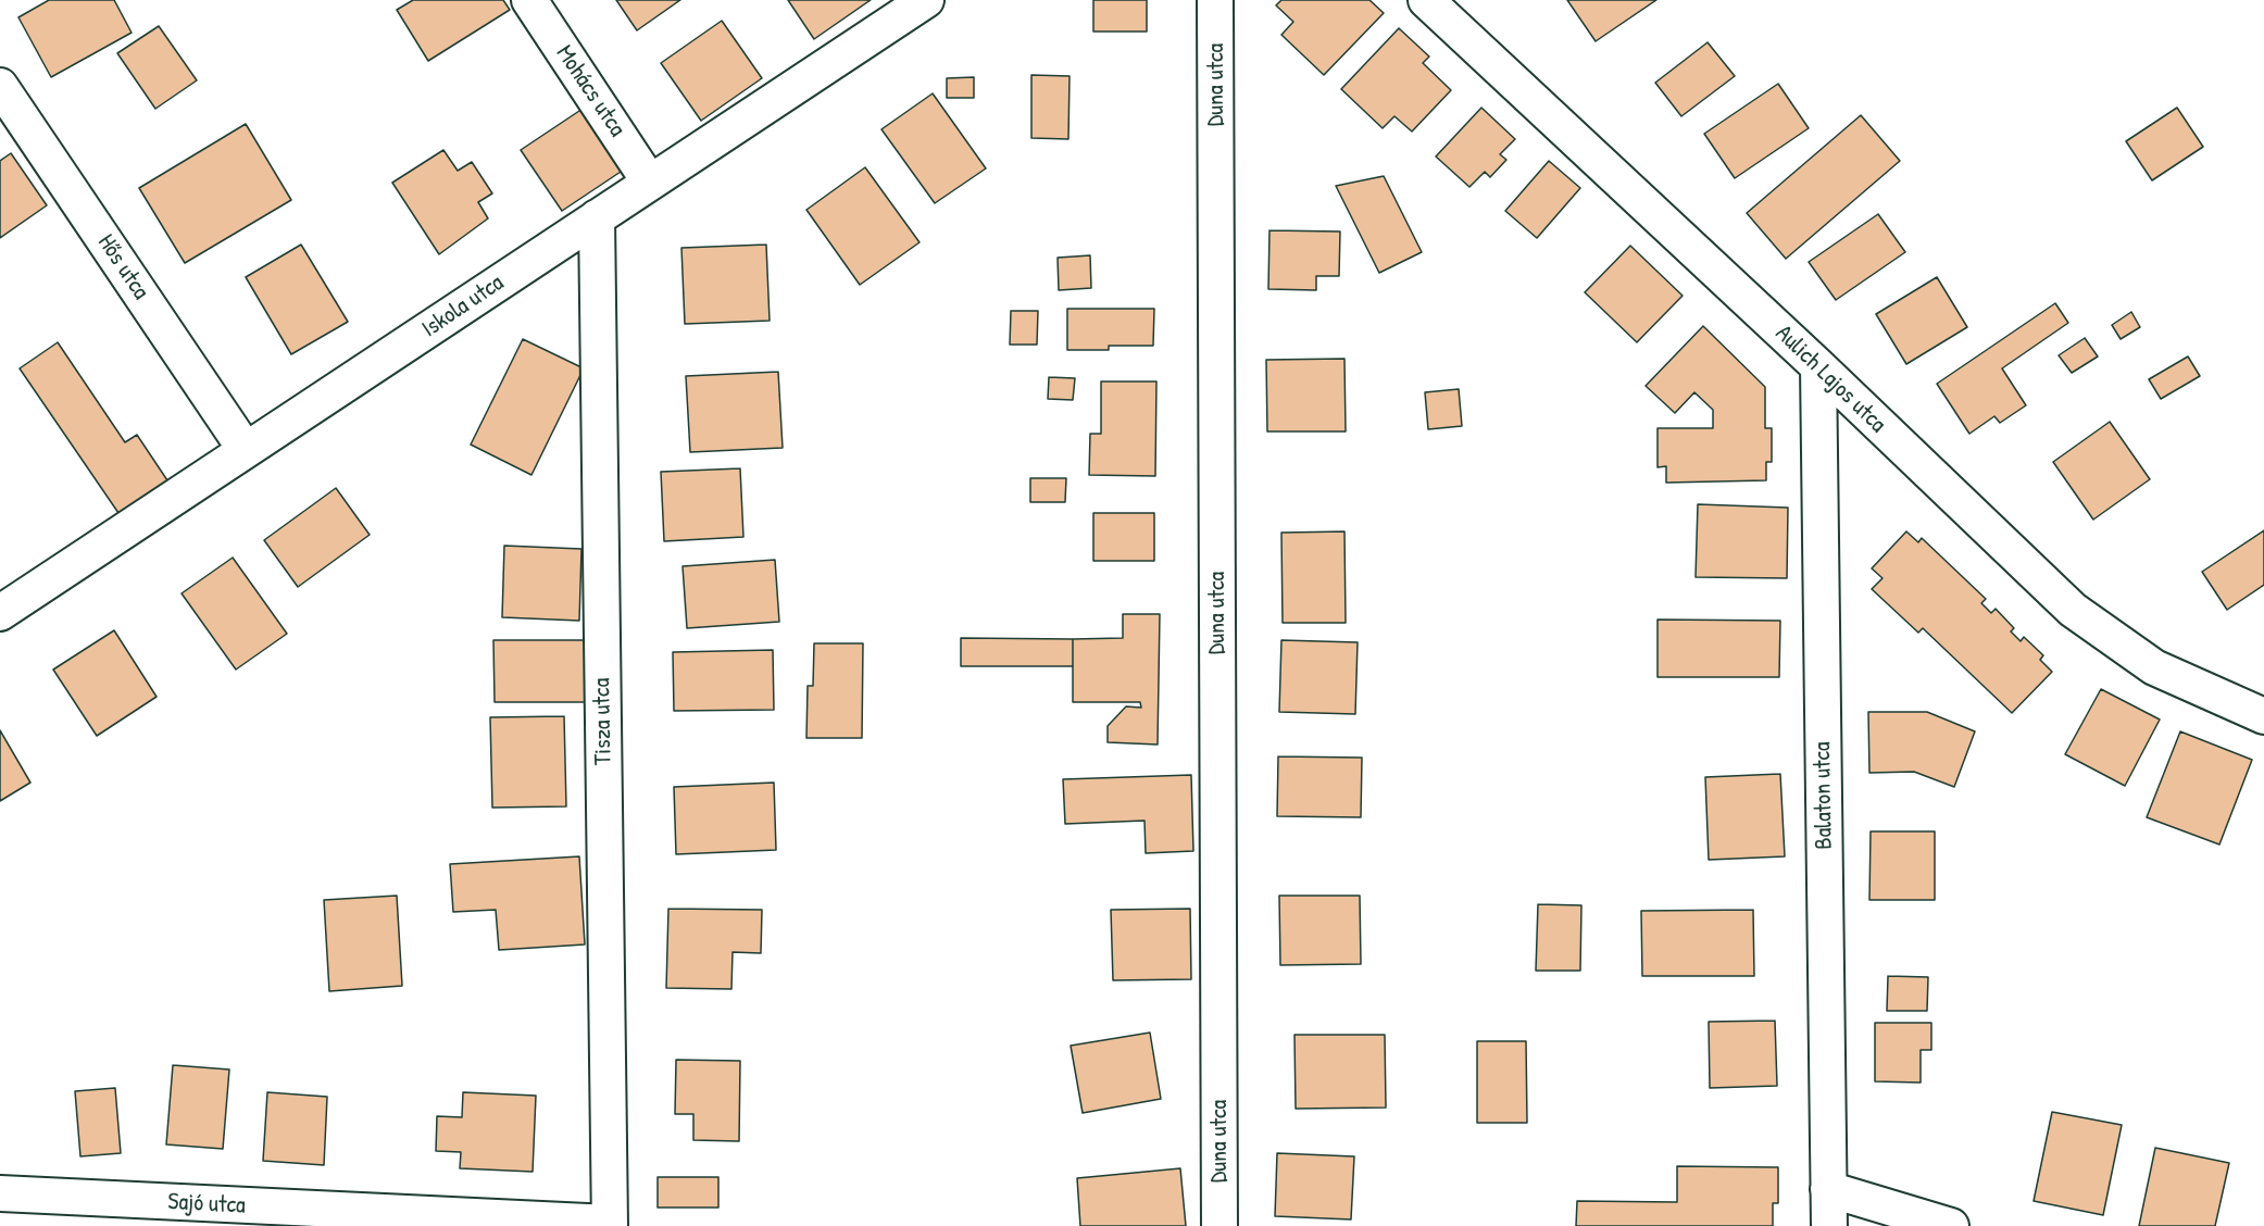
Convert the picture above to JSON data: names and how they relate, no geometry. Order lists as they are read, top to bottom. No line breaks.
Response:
{"streets":{"street":["Duna utca","Mohács utca","Hős utca","Iskola utca","Aulich Lajos utca","Tisza utca","Balaton utca","Sajó utca"]},"crossings":[["Mohács utca","Iskola utca"],["Hős utca","Iskola utca"],["Iskola utca","Tisza utca"],["Aulich Lajos utca","Balaton utca"],["Tisza utca","Sajó utca"]]}
